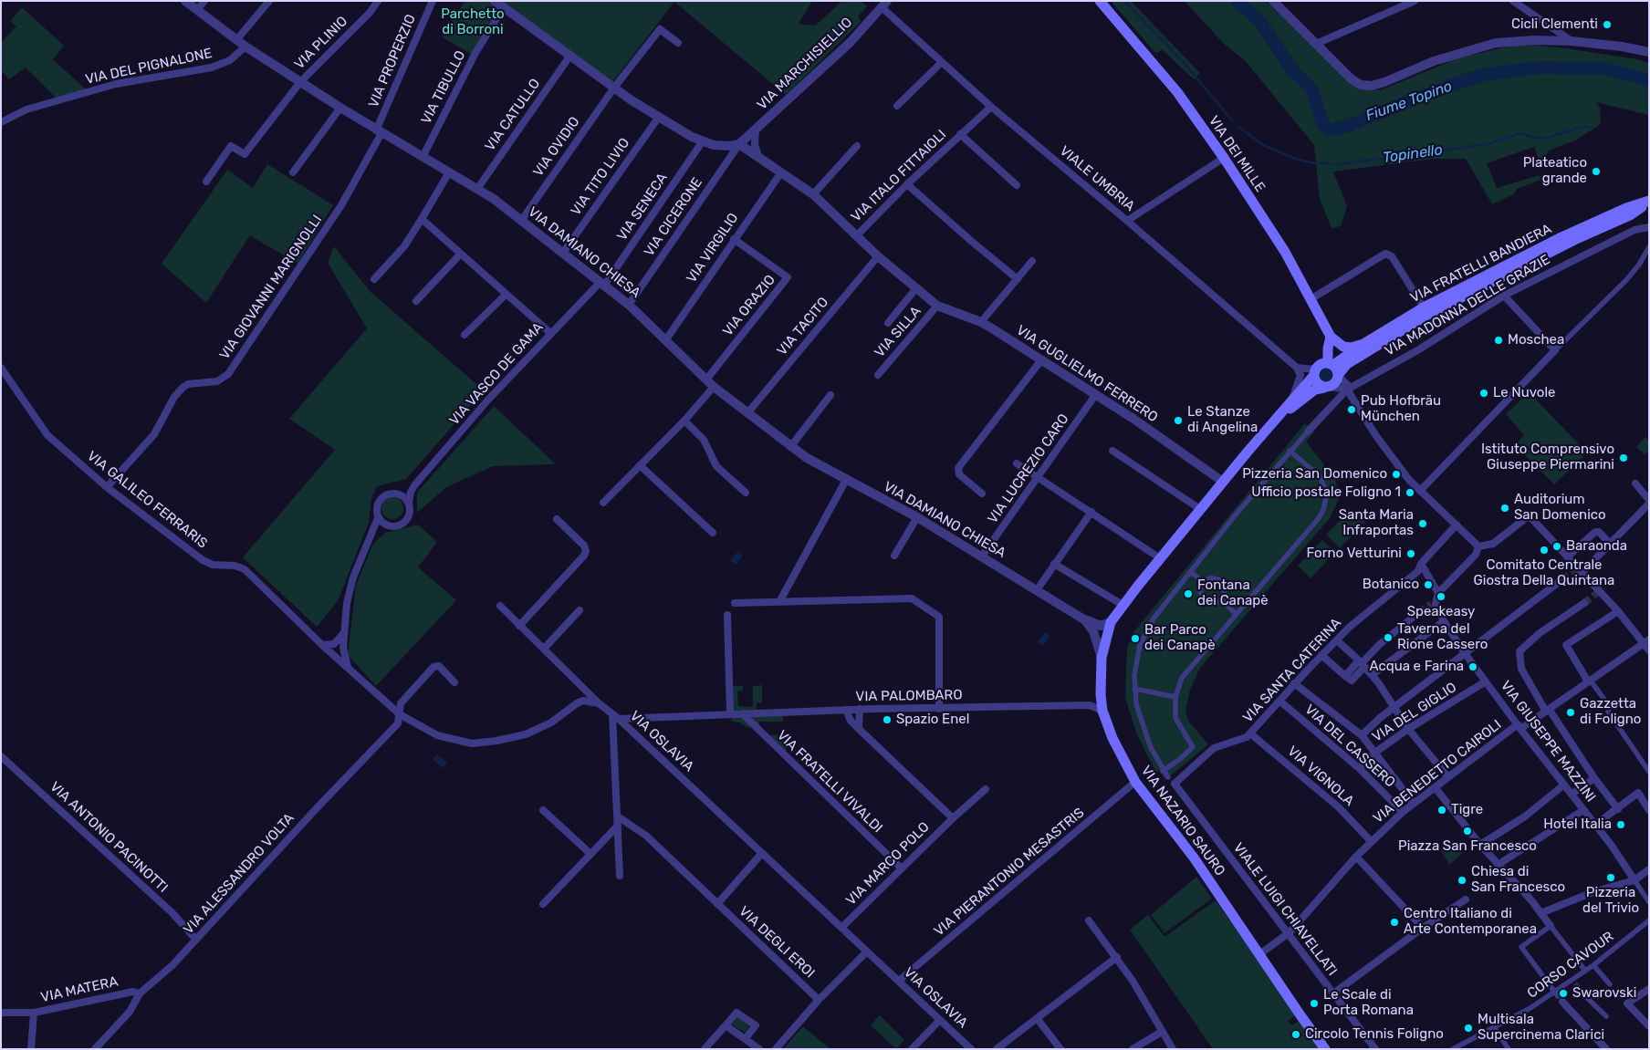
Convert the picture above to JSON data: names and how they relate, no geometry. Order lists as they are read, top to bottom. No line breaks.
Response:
{"streets":{"main road":["VIA DEI MILLE","VIA FRATELLI BANDIERA","VIA NAZARIO SAURO"],"street":["VIA PLINIO","VIA PROPERZIO","VIA MARCHISIELLIO","VIA DEL PIGNALONE","VIA TIBULLO","VIA CATULLO","VIA OVIDIO","VIA ITALO FITTAIOLI","VIA TITO LIVIO","VIALE UMBRIA","VIA SENECA","VIA CICERONE","VIA VIRGILIO","VIA DAMIANO CHIESA","VIA GIOVANNI MARIGNOLLI","VIA ORAZIO","VIA MADONNA DELLE GRAZIE","VIA TACITO","VIA SILLA","VIA VASCO DE GAMA","VIA GUGLIELMO FERRERO","VIA LUCREZIO CARO","VIA GALILEO FERRARIS","VIA SANTA CATERINA","VIA PALOMBARO","VIA DEL GIGLIO","VIA OSLAVIA","VIA GIUSEPPE MAZZINI","VIA DEL CASSERO","VIA BENEDETTO CAIROLI","VIA VIGNOLA","VIA FRATELLI VIVALDI","VIA ANTONIO PACINOTTI","VIA MARCO POLO","VIA PIERANTONIO MESASTRIS","VIA ALESSANDRO VOLTA","VIALE LUIGI CHIAVELLATI","VIA DEGLI EROI","CORSO CAVOUR","VIA MATERA"]},"crossings":[["VIA PLINIO","VIA DAMIANO CHIESA"],["VIA PROPERZIO","VIA DAMIANO CHIESA"],["VIA PROPERZIO","VIA GIOVANNI MARIGNOLLI"],["VIA MARCHISIELLIO","VIALE UMBRIA"],["VIA MARCHISIELLIO","VIA CICERONE"],["VIA MARCHISIELLIO","VIA GUGLIELMO FERRERO"],["VIA DEL PIGNALONE","VIA DAMIANO CHIESA"],["VIA TIBULLO","VIA DAMIANO CHIESA"],["VIA CATULLO","VIA DAMIANO CHIESA"],["VIA OVIDIO","VIA DAMIANO CHIESA"],["VIA ITALO FITTAIOLI","VIALE UMBRIA"],["VIA ITALO FITTAIOLI","VIA GUGLIELMO FERRERO"],["VIA TITO LIVIO","VIA DAMIANO CHIESA"],["VIA SENECA","VIA DAMIANO CHIESA"],["VIA SENECA","VIA VASCO DE GAMA"],["VIA CICERONE","VIA DAMIANO CHIESA"],["VIA CICERONE","VIA GUGLIELMO FERRERO"],["VIA VIRGILIO","VIA DAMIANO CHIESA"],["VIA VIRGILIO","VIA ORAZIO"],["VIA VIRGILIO","VIA GUGLIELMO FERRERO"],["VIA DAMIANO CHIESA","VIA GIOVANNI MARIGNOLLI"],["VIA DAMIANO CHIESA","VIA ORAZIO"],["VIA DAMIANO CHIESA","VIA TACITO"],["VIA DAMIANO CHIESA","VIA VASCO DE GAMA"],["VIA DAMIANO CHIESA","VIA LUCREZIO CARO"],["VIA DAMIANO CHIESA","VIA NAZARIO SAURO"],["VIA GIOVANNI MARIGNOLLI","VIA GALILEO FERRARIS"],["VIA TACITO","VIA GUGLIELMO FERRERO"],["VIA SILLA","VIA GUGLIELMO FERRERO"],["VIA VASCO DE GAMA","VIA GALILEO FERRARIS"],["VIA GUGLIELMO FERRERO","VIA LUCREZIO CARO"],["VIA GUGLIELMO FERRERO","VIA NAZARIO SAURO"],["VIA GALILEO FERRARIS","VIA ALESSANDRO VOLTA"],["VIA SANTA CATERINA","VIA GIUSEPPE MAZZINI"],["VIA SANTA CATERINA","VIA DEL CASSERO"],["VIA SANTA CATERINA","VIA VIGNOLA"],["VIA SANTA CATERINA","VIALE LUIGI CHIAVELLATI"],["VIA PALOMBARO","VIA OSLAVIA"],["VIA PALOMBARO","VIA FRATELLI VIVALDI"],["VIA PALOMBARO","VIA NAZARIO SAURO"],["VIA DEL GIGLIO","VIA GIUSEPPE MAZZINI"],["VIA DEL GIGLIO","VIA DEL CASSERO"],["VIA OSLAVIA","VIA MARCO POLO"],["VIA OSLAVIA","VIA PIERANTONIO MESASTRIS"],["VIA GIUSEPPE MAZZINI","VIA BENEDETTO CAIROLI"],["VIA DEL CASSERO","VIA BENEDETTO CAIROLI"],["VIA BENEDETTO CAIROLI","VIA VIGNOLA"],["VIA BENEDETTO CAIROLI","VIA NAZARIO SAURO"],["VIA BENEDETTO CAIROLI","VIALE LUIGI CHIAVELLATI"],["VIA FRATELLI VIVALDI","VIA MARCO POLO"],["VIA NAZARIO SAURO","VIA PIERANTONIO MESASTRIS"],["VIA ANTONIO PACINOTTI","VIA ALESSANDRO VOLTA"],["VIA ALESSANDRO VOLTA","VIA MATERA"]],"water":["Fiume Topino","Topinello"],"parks":["Parchetto di Borroni"],"places":["Cicli Clementi","Plateatico grande","Moschea","Le Nuvole","Pub Hofbräu München","Le Stanze di Angelina","Istituto Comprensivo Giuseppe Piermarini","Pizzeria San Domenico","Ufficio postale Foligno 1","Auditorium San Domenico","Santa Maria Infraportas","Baraonda","Comitato Centrale Giostra Della Quintana","Forno Vetturini","Botanico","Fontana dei Canapè","Speakeasy","Taverna del Rione Cassero","Bar Parco dei Canapè","Acqua e Farina","Gazzetta di Foligno","Spazio Enel","Tigre","Hotel Italia","Piazza San Francesco","Pizzeria del Trivio","Chiesa di San Francesco","Centro Italiano di Arte Contemporanea","Swarovski","Le Scale di Porta Romana","Multisala Supercinema Clarici","Circolo Tennis Foligno"]}
